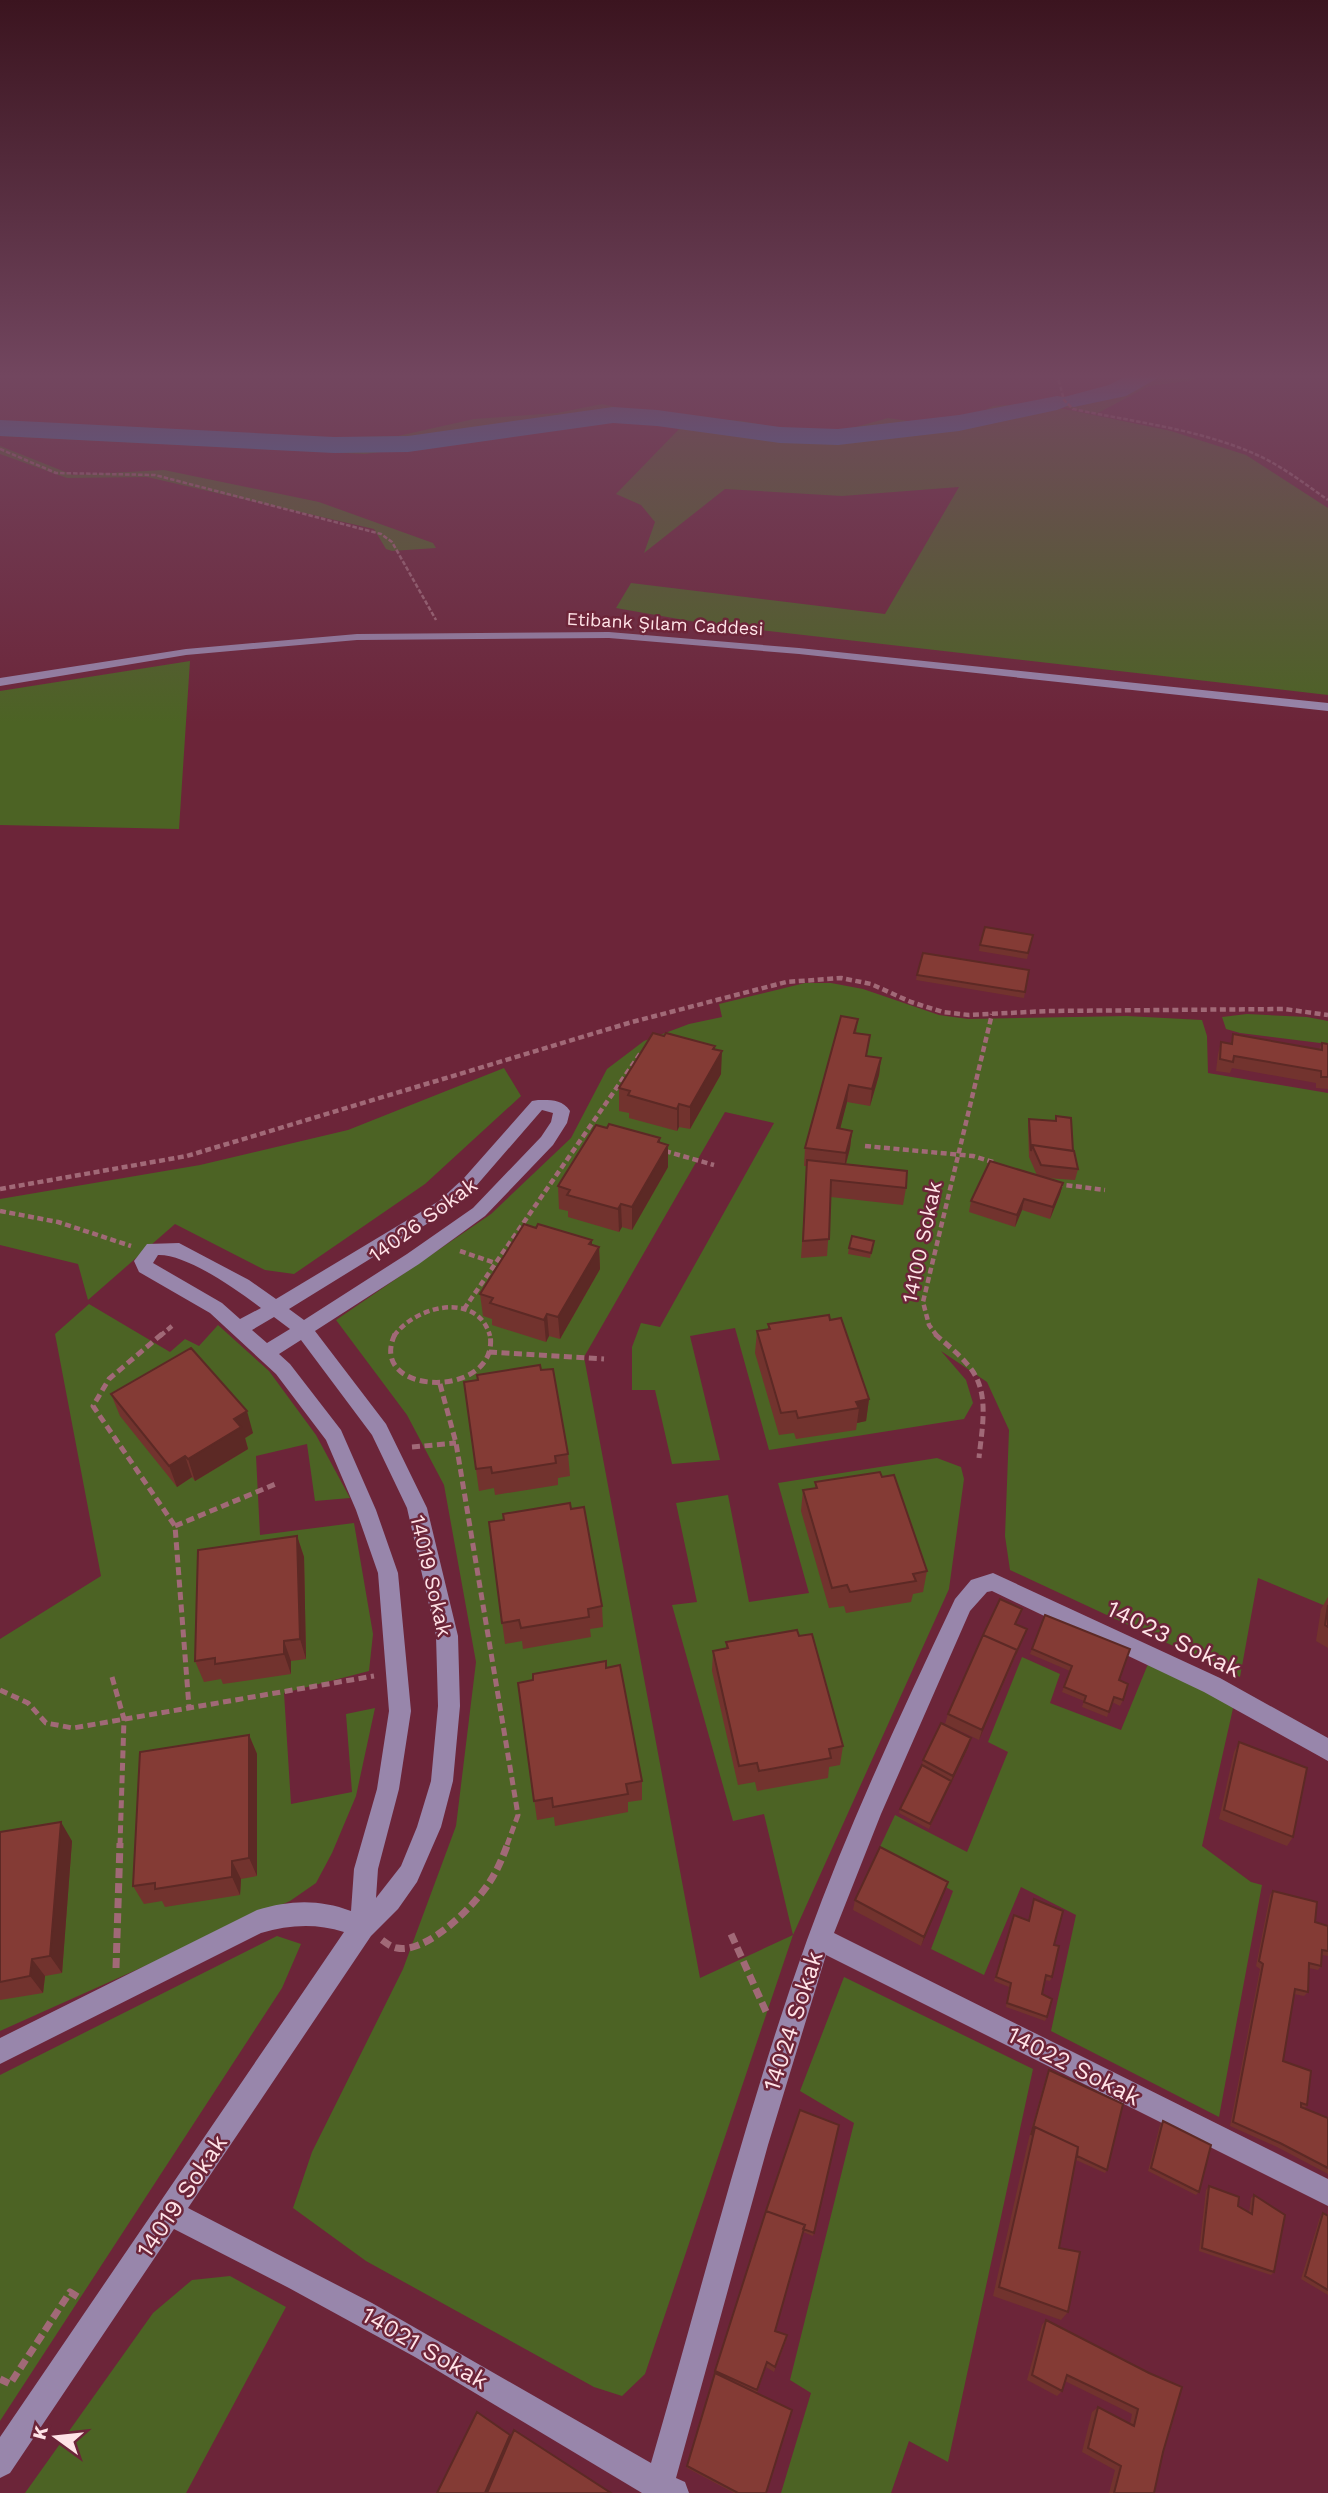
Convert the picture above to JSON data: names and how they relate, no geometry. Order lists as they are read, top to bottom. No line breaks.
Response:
{"streets":{"street":["Etibank Şılam Caddesi","14026 Sokak","14019 Sokak","14023 Sokak","14024 Sokak","14022 Sokak","14021 Sokak"],"path":["14100 Sokak"]},"crossings":[["14026 Sokak","14019 Sokak"],["14019 Sokak","14021 Sokak"],["14023 Sokak","14024 Sokak"],["14024 Sokak","14022 Sokak"],["14024 Sokak","14021 Sokak"]],"north":"left"}
